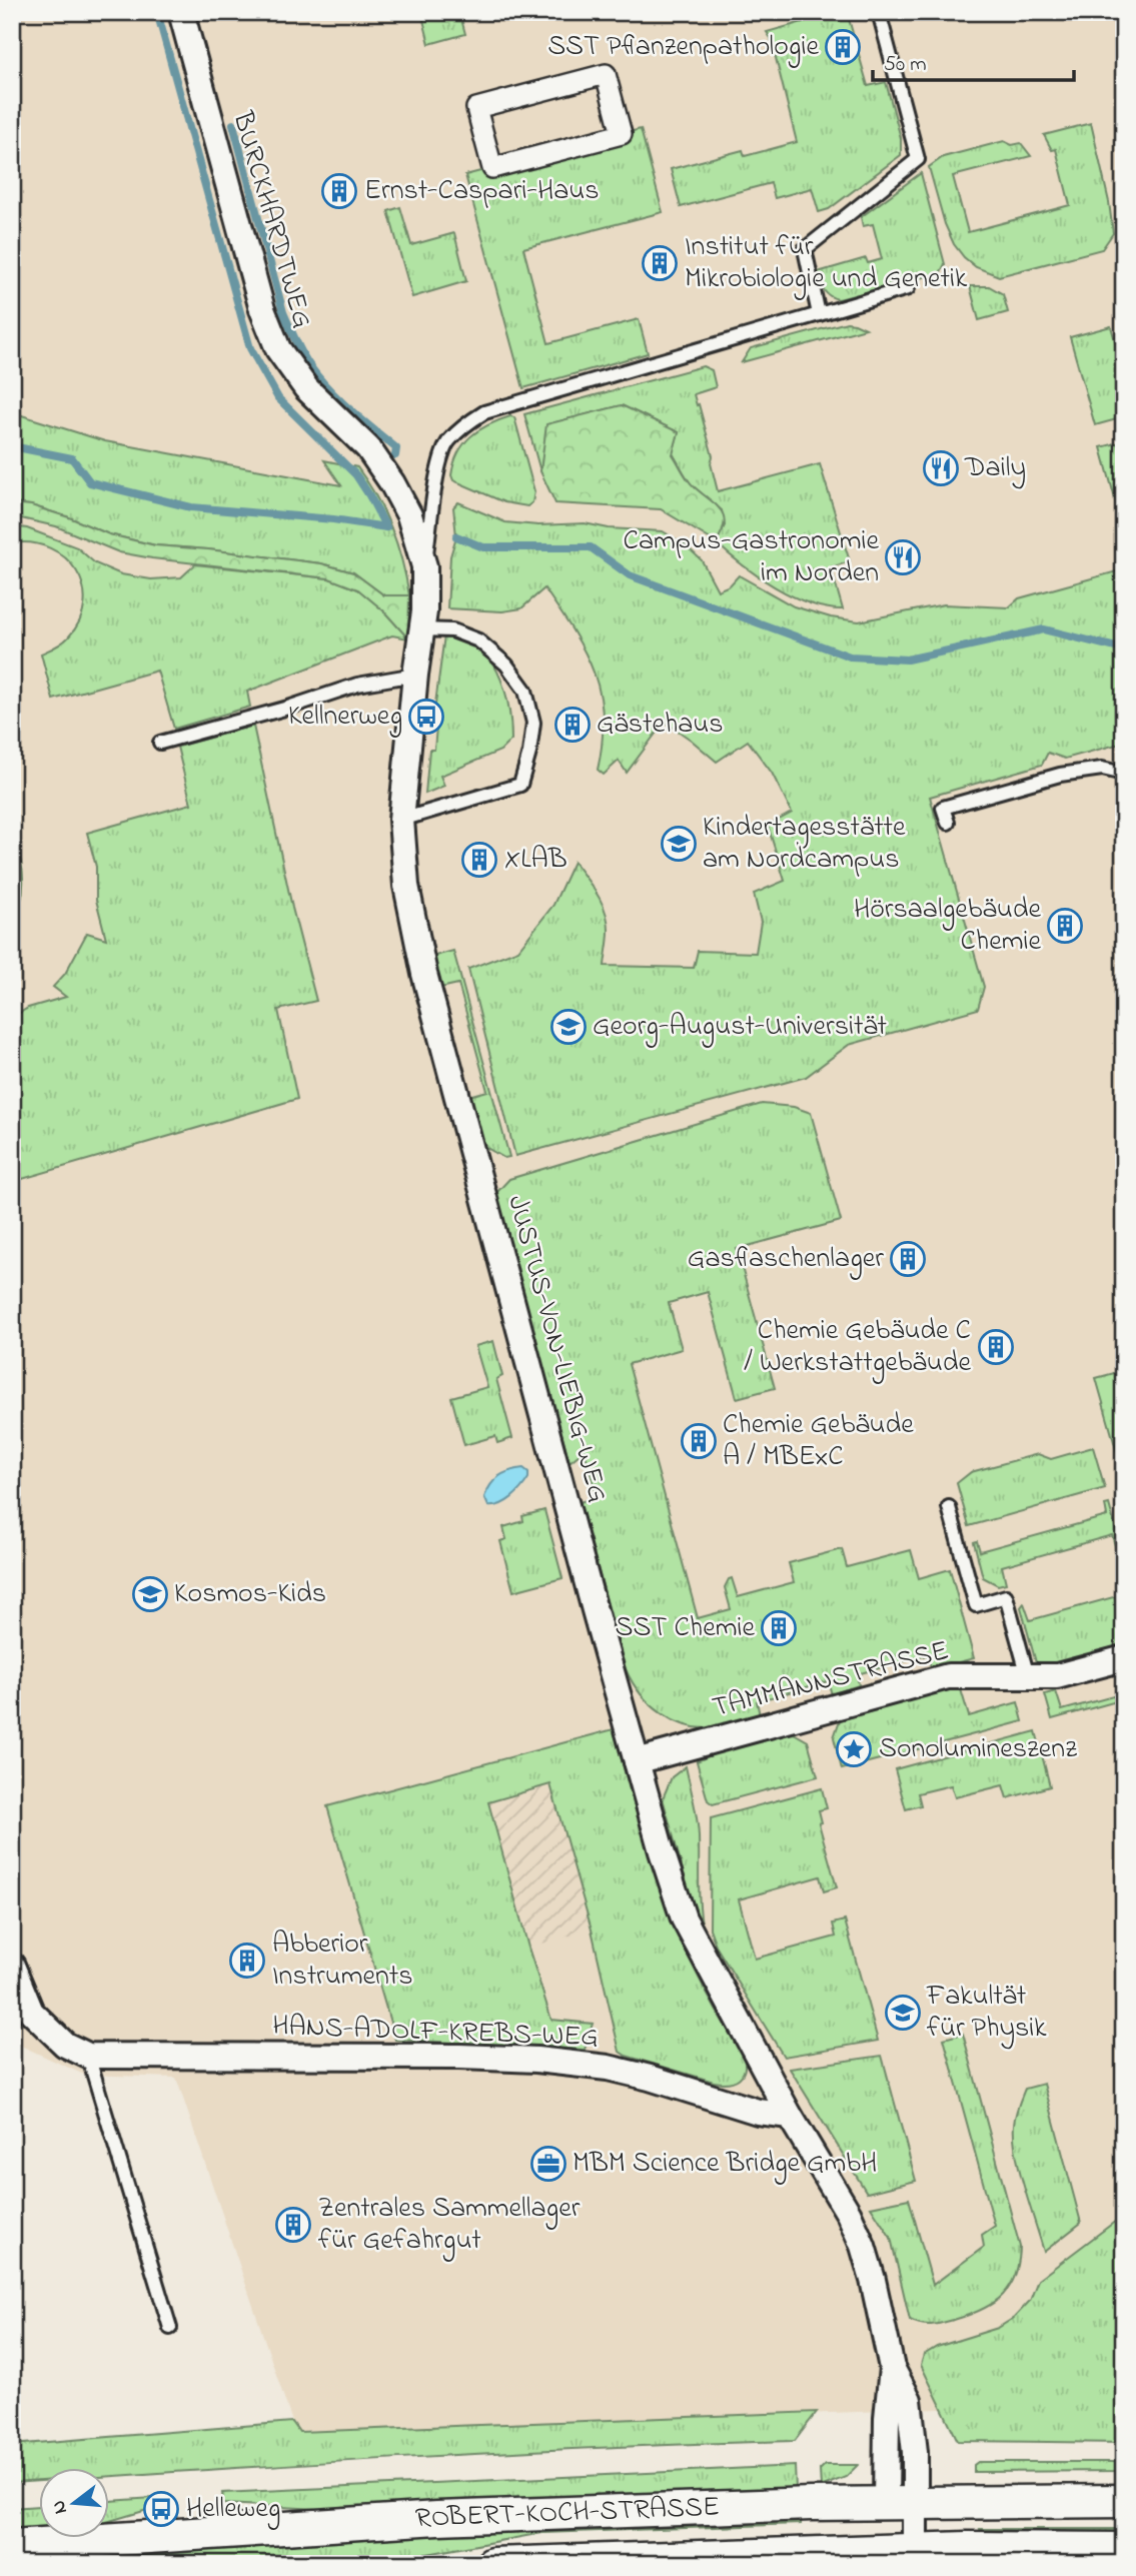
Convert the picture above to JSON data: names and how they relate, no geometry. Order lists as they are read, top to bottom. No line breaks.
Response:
{"streets":{"street":["BURCKHARDTWEG","JUSTUS-VON-LIEBIG-WEG","TAMMANNSTRASSE","HANS-ADOLF-KREBS-WEG","ROBERT-KOCH-STRASSE"]},"crossings":[["BURCKHARDTWEG","JUSTUS-VON-LIEBIG-WEG"],["JUSTUS-VON-LIEBIG-WEG","TAMMANNSTRASSE"],["JUSTUS-VON-LIEBIG-WEG","HANS-ADOLF-KREBS-WEG"]],"places":{"building":["SST Pflanzenpathologie","Ernst-Caspari-Haus","Institut für Mikrobiologie und Genetik","Gästehaus","XLAB","Hörsaalgebäude Chemie","Gasflaschenlager","Chemie Gebäude C / Werkstattgebäude","Chemie Gebäude A / MBExC","SST Chemie","Abberior Instruments","Zentrales Sammellager für Gefahrgut"],"restaurant":["Daily","Campus-Gastronomie im Norden"],"bus stop":["Kellnerweg","Helleweg"],"school or university":["Kindertagesstätte am Nordcampus","Georg-August-Universität","Kosmos-Kids","Fakultät für Physik"],"place":["Sonolumineszenz"],"office":["MBM Science Bridge GmbH"]},"scale_bar":"50 m","north":"left"}
